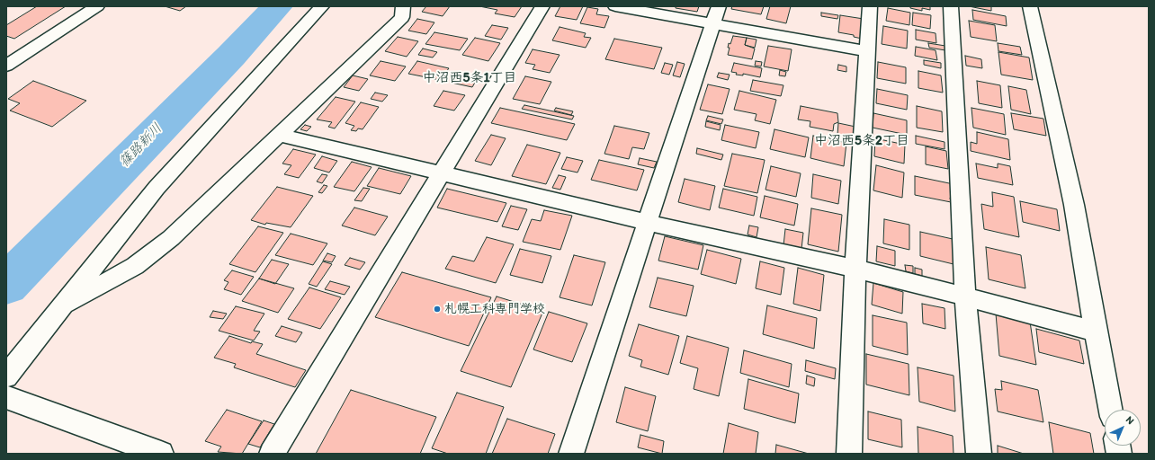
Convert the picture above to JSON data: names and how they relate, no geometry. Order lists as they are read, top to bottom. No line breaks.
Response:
{"districts":["中沼西5条1丁目","中沼西5条2丁目"],"water":["篠路新川"],"places":["札幌工科専門学校"],"north":"top right"}
